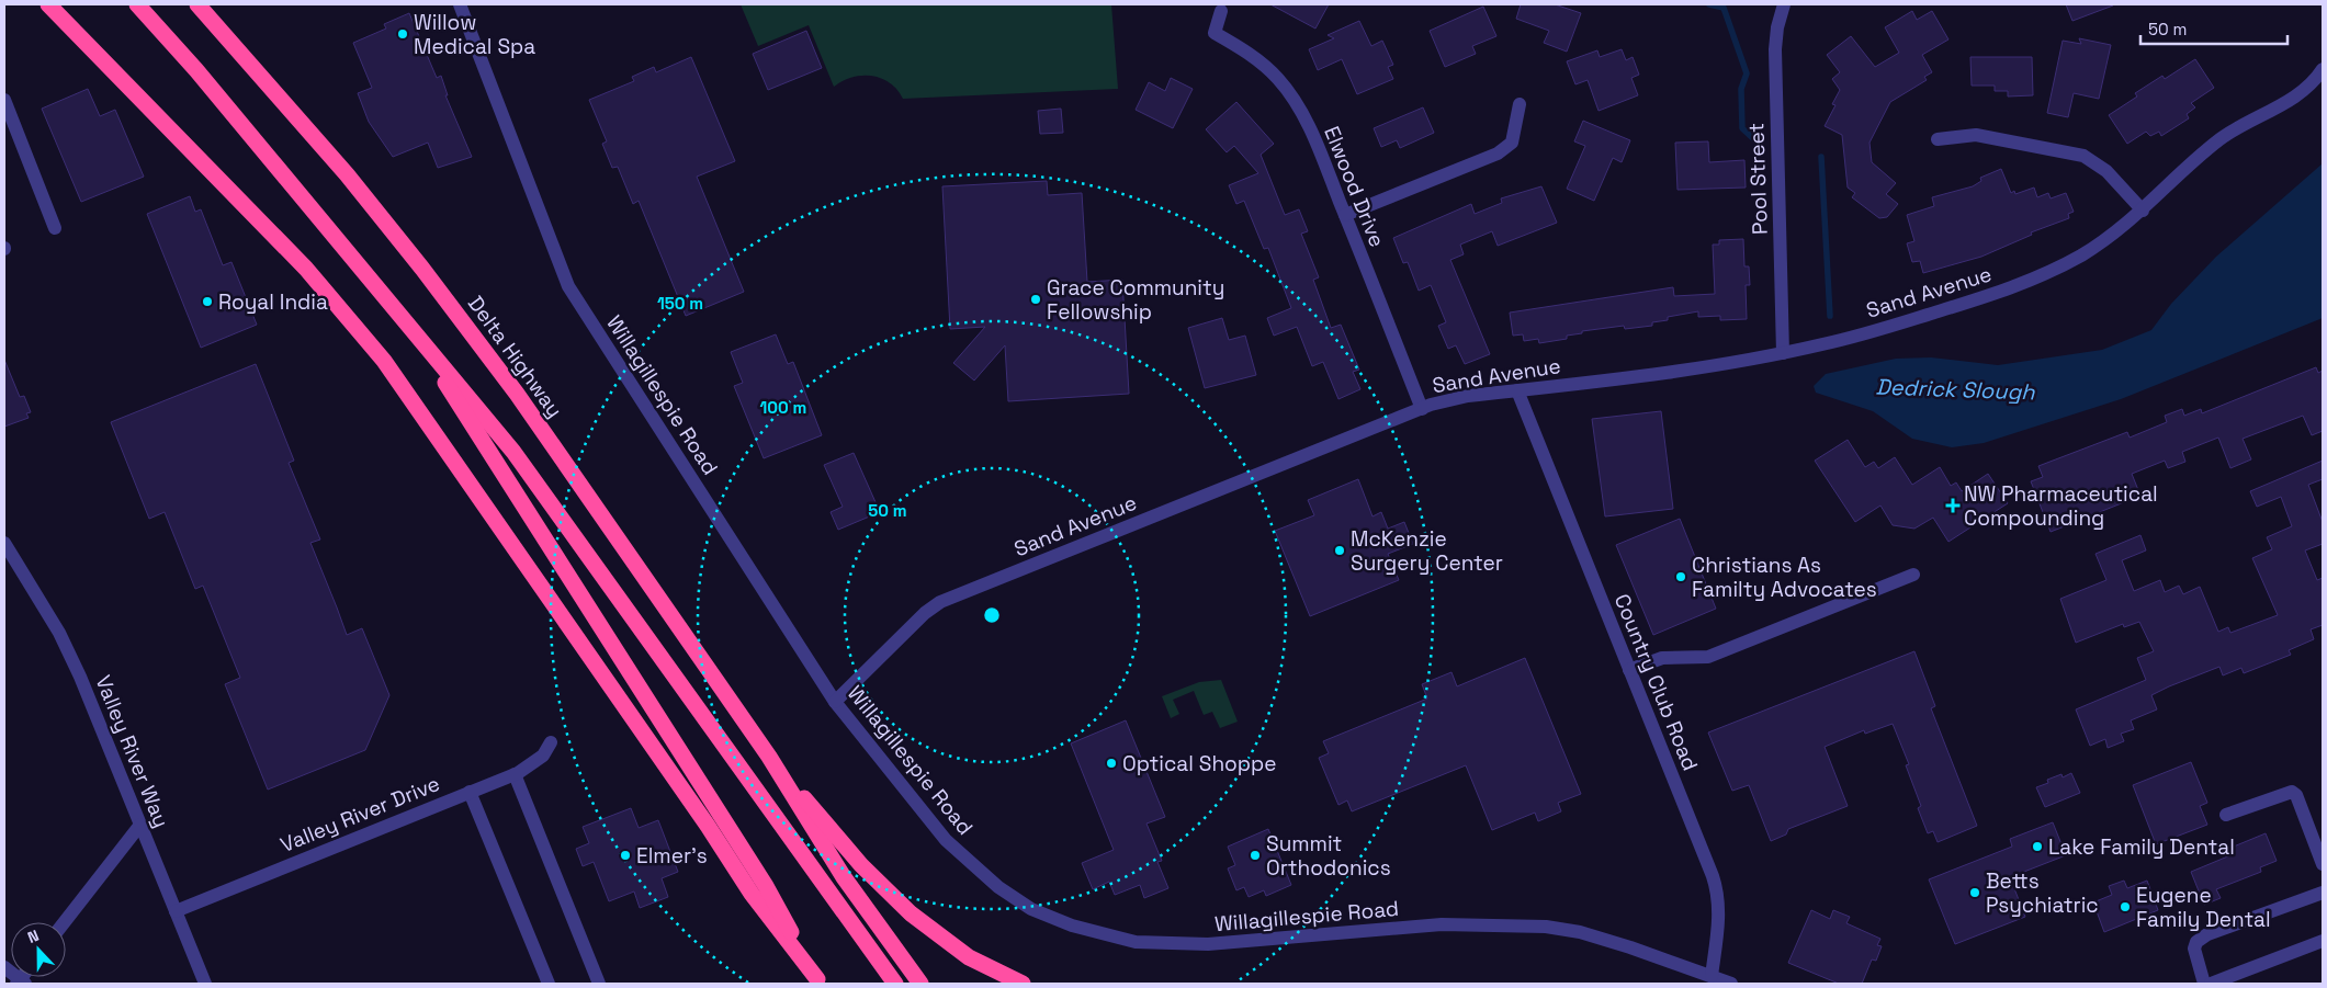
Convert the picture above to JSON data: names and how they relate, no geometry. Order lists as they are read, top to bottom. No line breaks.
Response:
{"streets":{"highway":["Delta Highway"],"street":["Pool Street","Elwood Drive","Sand Avenue","Willagillespie Road","Country Club Road","Valley River Way","Valley River Drive"]},"crossings":[["Pool Street","Sand Avenue"],["Elwood Drive","Sand Avenue"],["Sand Avenue","Willagillespie Road"],["Sand Avenue","Country Club Road"],["Willagillespie Road","Country Club Road"],["Valley River Way","Valley River Drive"]],"water":["Dedrick Slough"],"places":{"other":["Willow Medical Spa","Grace Community Fellowship","Royal India","McKenzie Surgery Center","Christians As Familty Advocates","Optical Shoppe","Lake Family Dental","Elmer's","Summit Orthodonics","Betts Psychiatric","Eugene Family Dental"],"health":["NW Pharmaceutical Compounding"]},"scale_bar":"50 m","north":"top","rings":["150 m","100 m","50 m"]}
